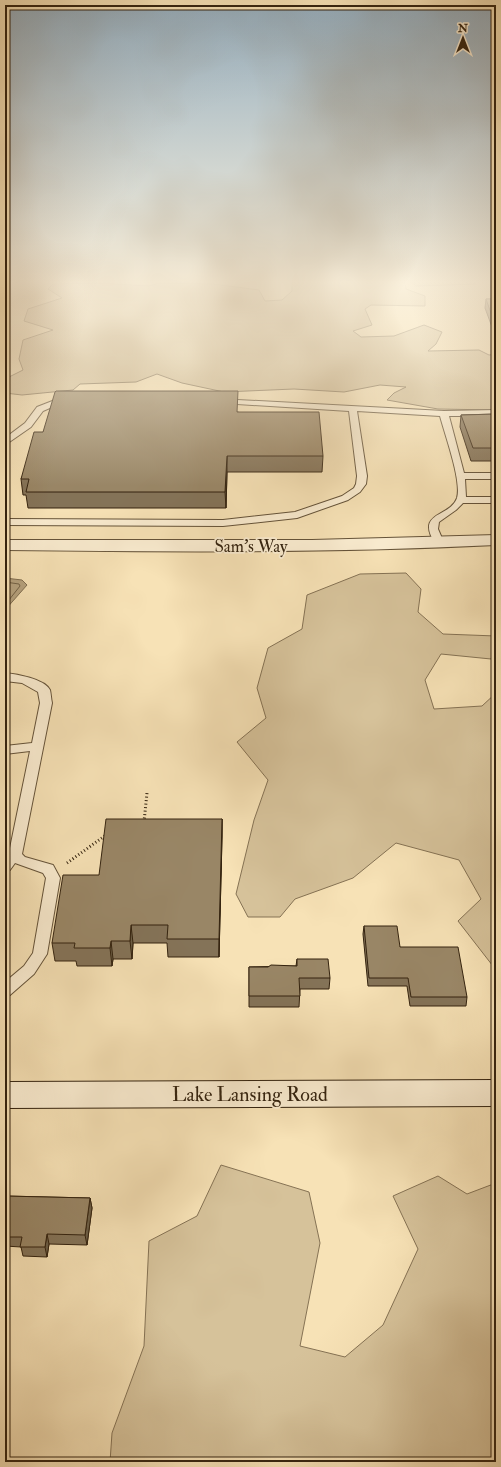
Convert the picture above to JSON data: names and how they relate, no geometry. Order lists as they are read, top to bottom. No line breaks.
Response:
{"streets":{"street":["Sam's Way","Lake Lansing Road"]},"north":"top"}
